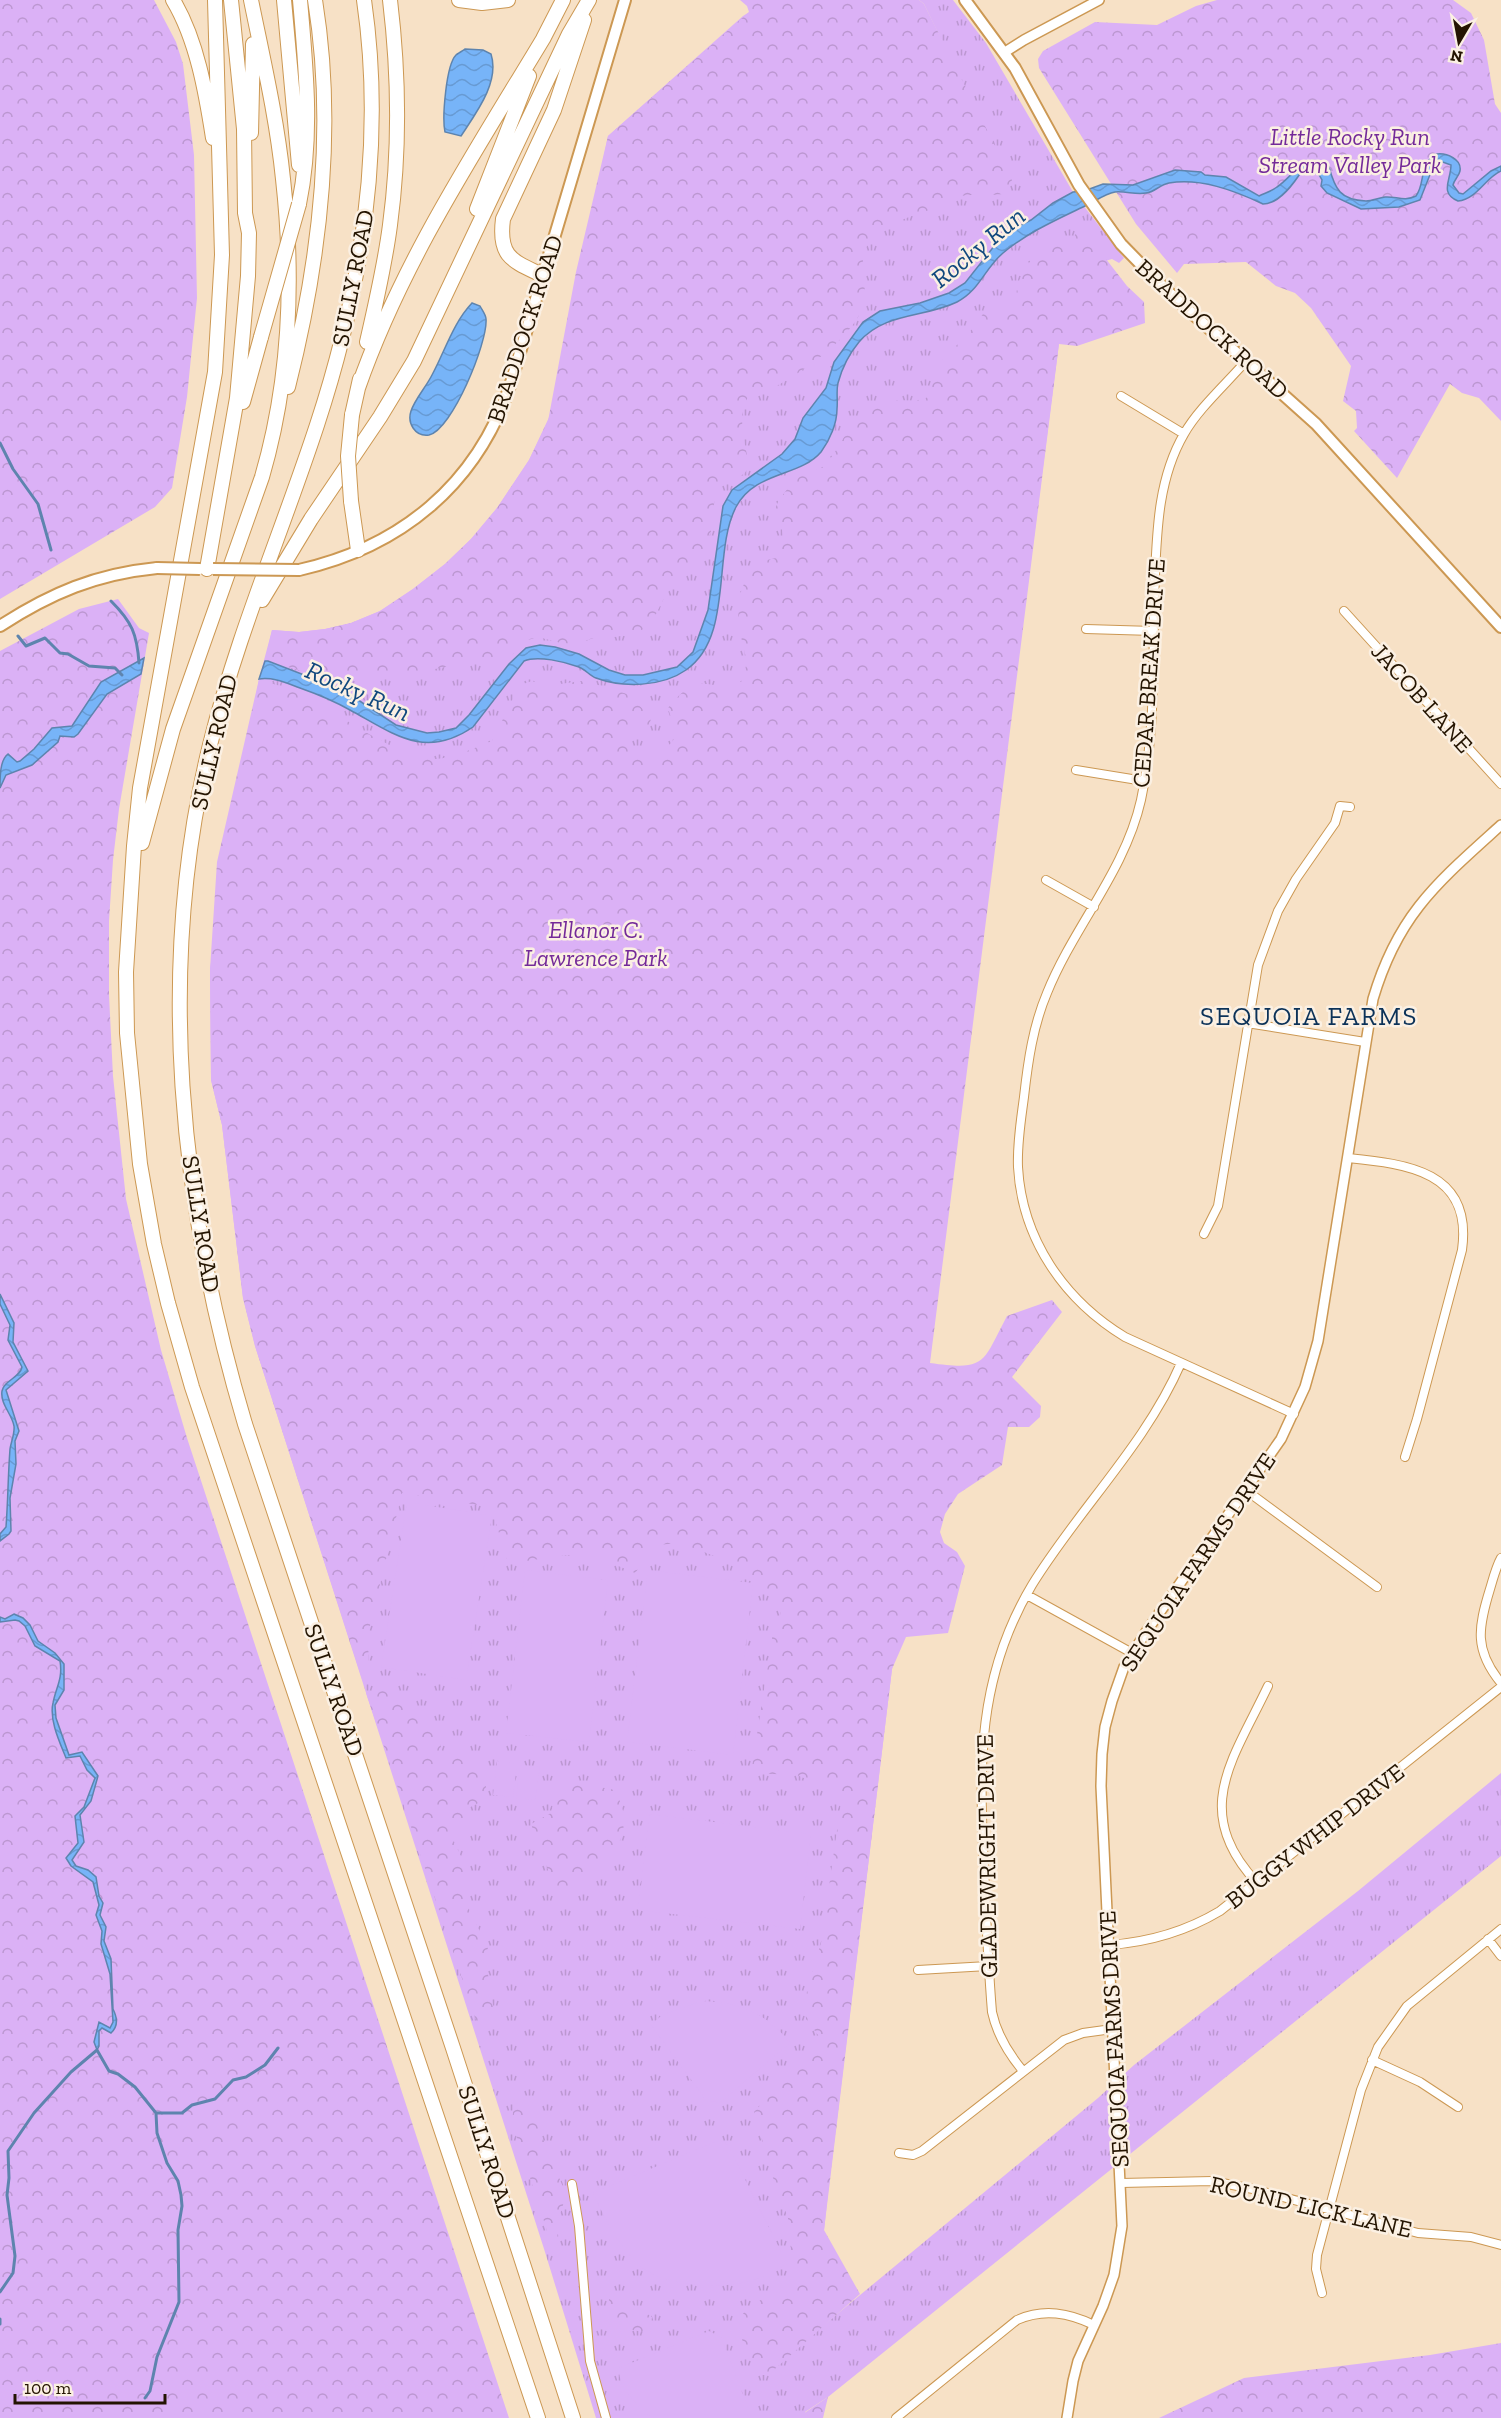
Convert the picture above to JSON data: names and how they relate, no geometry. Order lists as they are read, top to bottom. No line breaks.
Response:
{"streets":{"highway":["SULLY ROAD"],"main road":["BRADDOCK ROAD"],"street":["CEDAR BREAK DRIVE","JACOB LANE","SEQUOIA FARMS DRIVE","BUGGY WHIP DRIVE","GLADEWRIGHT DRIVE","ROUND LICK LANE"]},"crossings":[["BRADDOCK ROAD","CEDAR BREAK DRIVE"],["CEDAR BREAK DRIVE","SEQUOIA FARMS DRIVE"],["CEDAR BREAK DRIVE","GLADEWRIGHT DRIVE"],["SEQUOIA FARMS DRIVE","BUGGY WHIP DRIVE"],["SEQUOIA FARMS DRIVE","ROUND LICK LANE"]],"districts":["SEQUOIA FARMS"],"water":["Rocky Run"],"parks":["Little Rocky Run Stream Valley Park","Ellanor C. Lawrence Park"],"scale_bar":"100 m","north":"bottom"}
